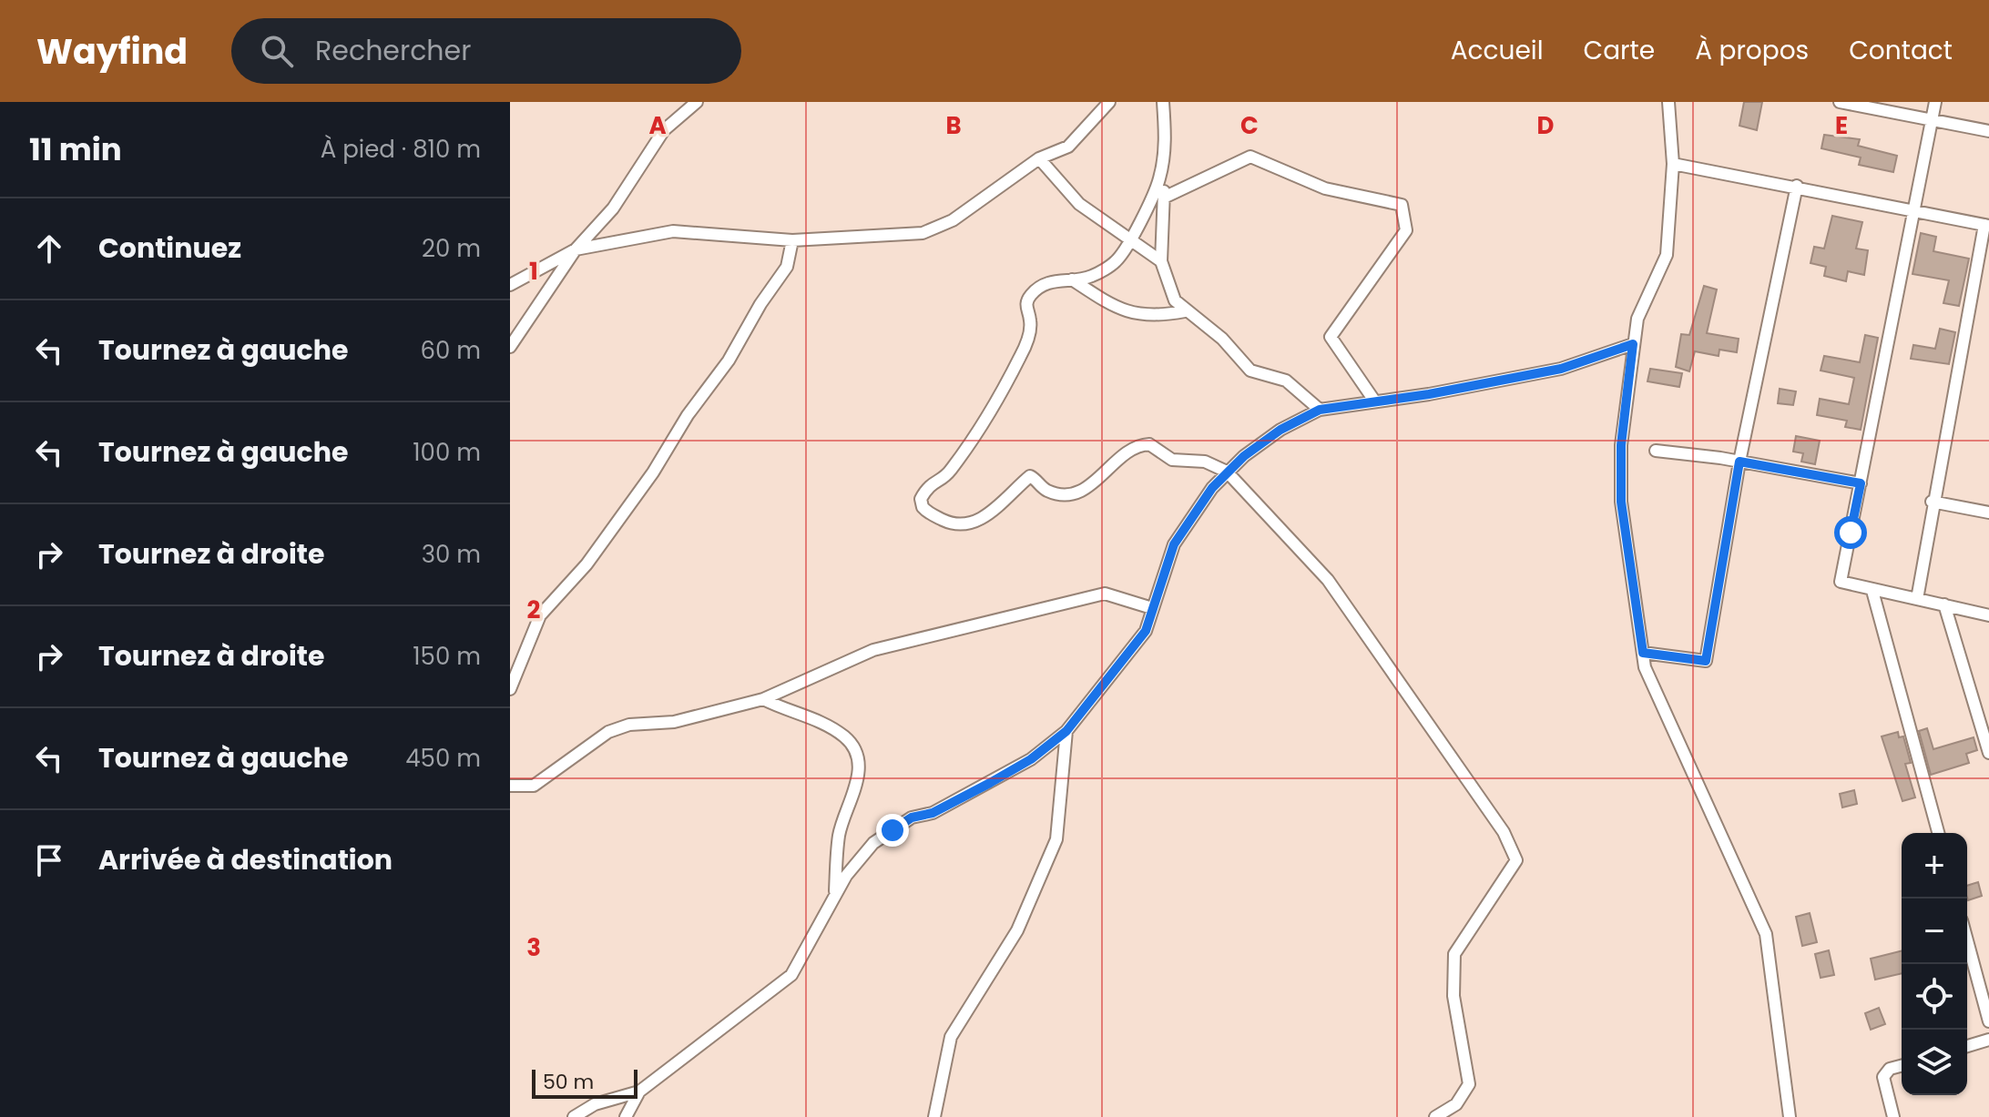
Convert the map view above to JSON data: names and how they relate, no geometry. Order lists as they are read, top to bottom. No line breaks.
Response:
{"scale_bar":"50 m","page":{"header":"Wayfind","search":"Rechercher","nav":["Accueil","Carte","À propos","Contact"],"heading":["11 min","À pied · 810 m"],"list":[["Continuez","20 m"],["Tournez à gauche","60 m"],["Tournez à gauche","100 m"],["Tournez à droite","30 m"],["Tournez à droite","150 m"],["Tournez à gauche","450 m"],"Arrivée à destination"],"map_buttons":["+","−"],"scale":"50 m"},"grid":{"columns":["A","B","C","D","E"],"rows":["1","2","3"]}}
